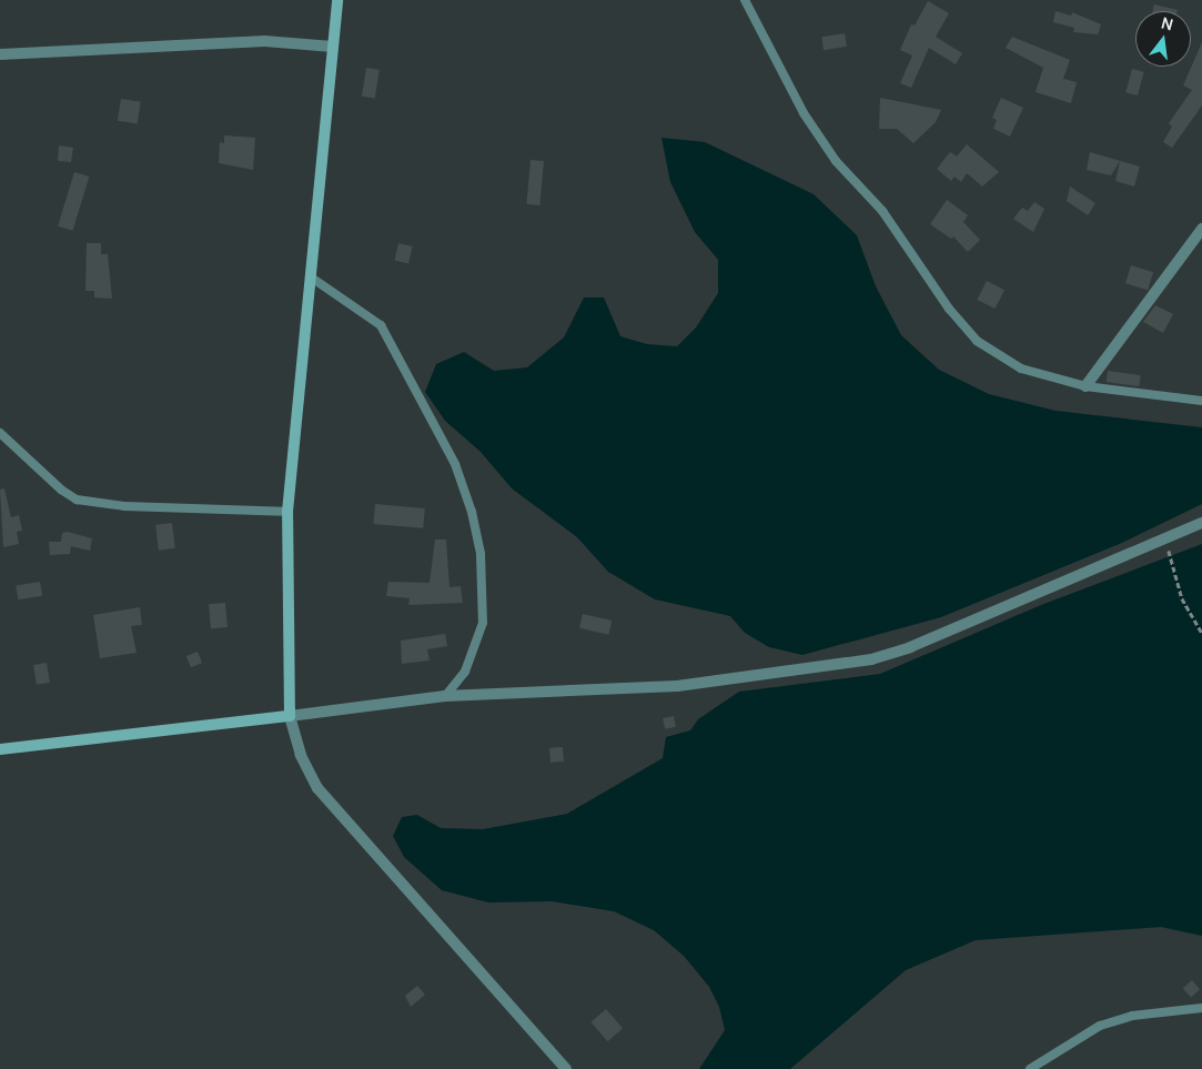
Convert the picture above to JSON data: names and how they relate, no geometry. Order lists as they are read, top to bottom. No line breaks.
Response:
{"north":"top"}
